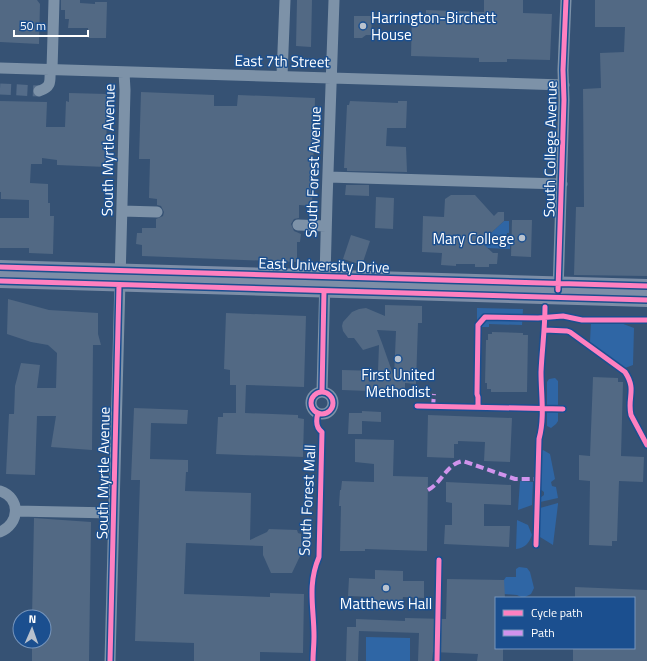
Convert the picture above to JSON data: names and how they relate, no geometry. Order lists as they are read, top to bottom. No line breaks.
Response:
{"streets":{"main road":["East University Drive"],"street":["East 7th Street","South College Avenue","South Myrtle Avenue","South Forest Avenue"],"cycle path":["South Forest Mall"]},"crossings":[["East 7th Street","South College Avenue"],["East 7th Street","South Myrtle Avenue"],["East 7th Street","South Forest Avenue"],["South College Avenue","East University Drive"],["South Myrtle Avenue","East University Drive"],["South Forest Avenue","East University Drive"]],"places":["Harrington-Birchett House","Mary College","First United Methodist","Matthews Hall"],"legend":["Cycle path","Path"],"scale_bar":"50 m","north":"top"}
